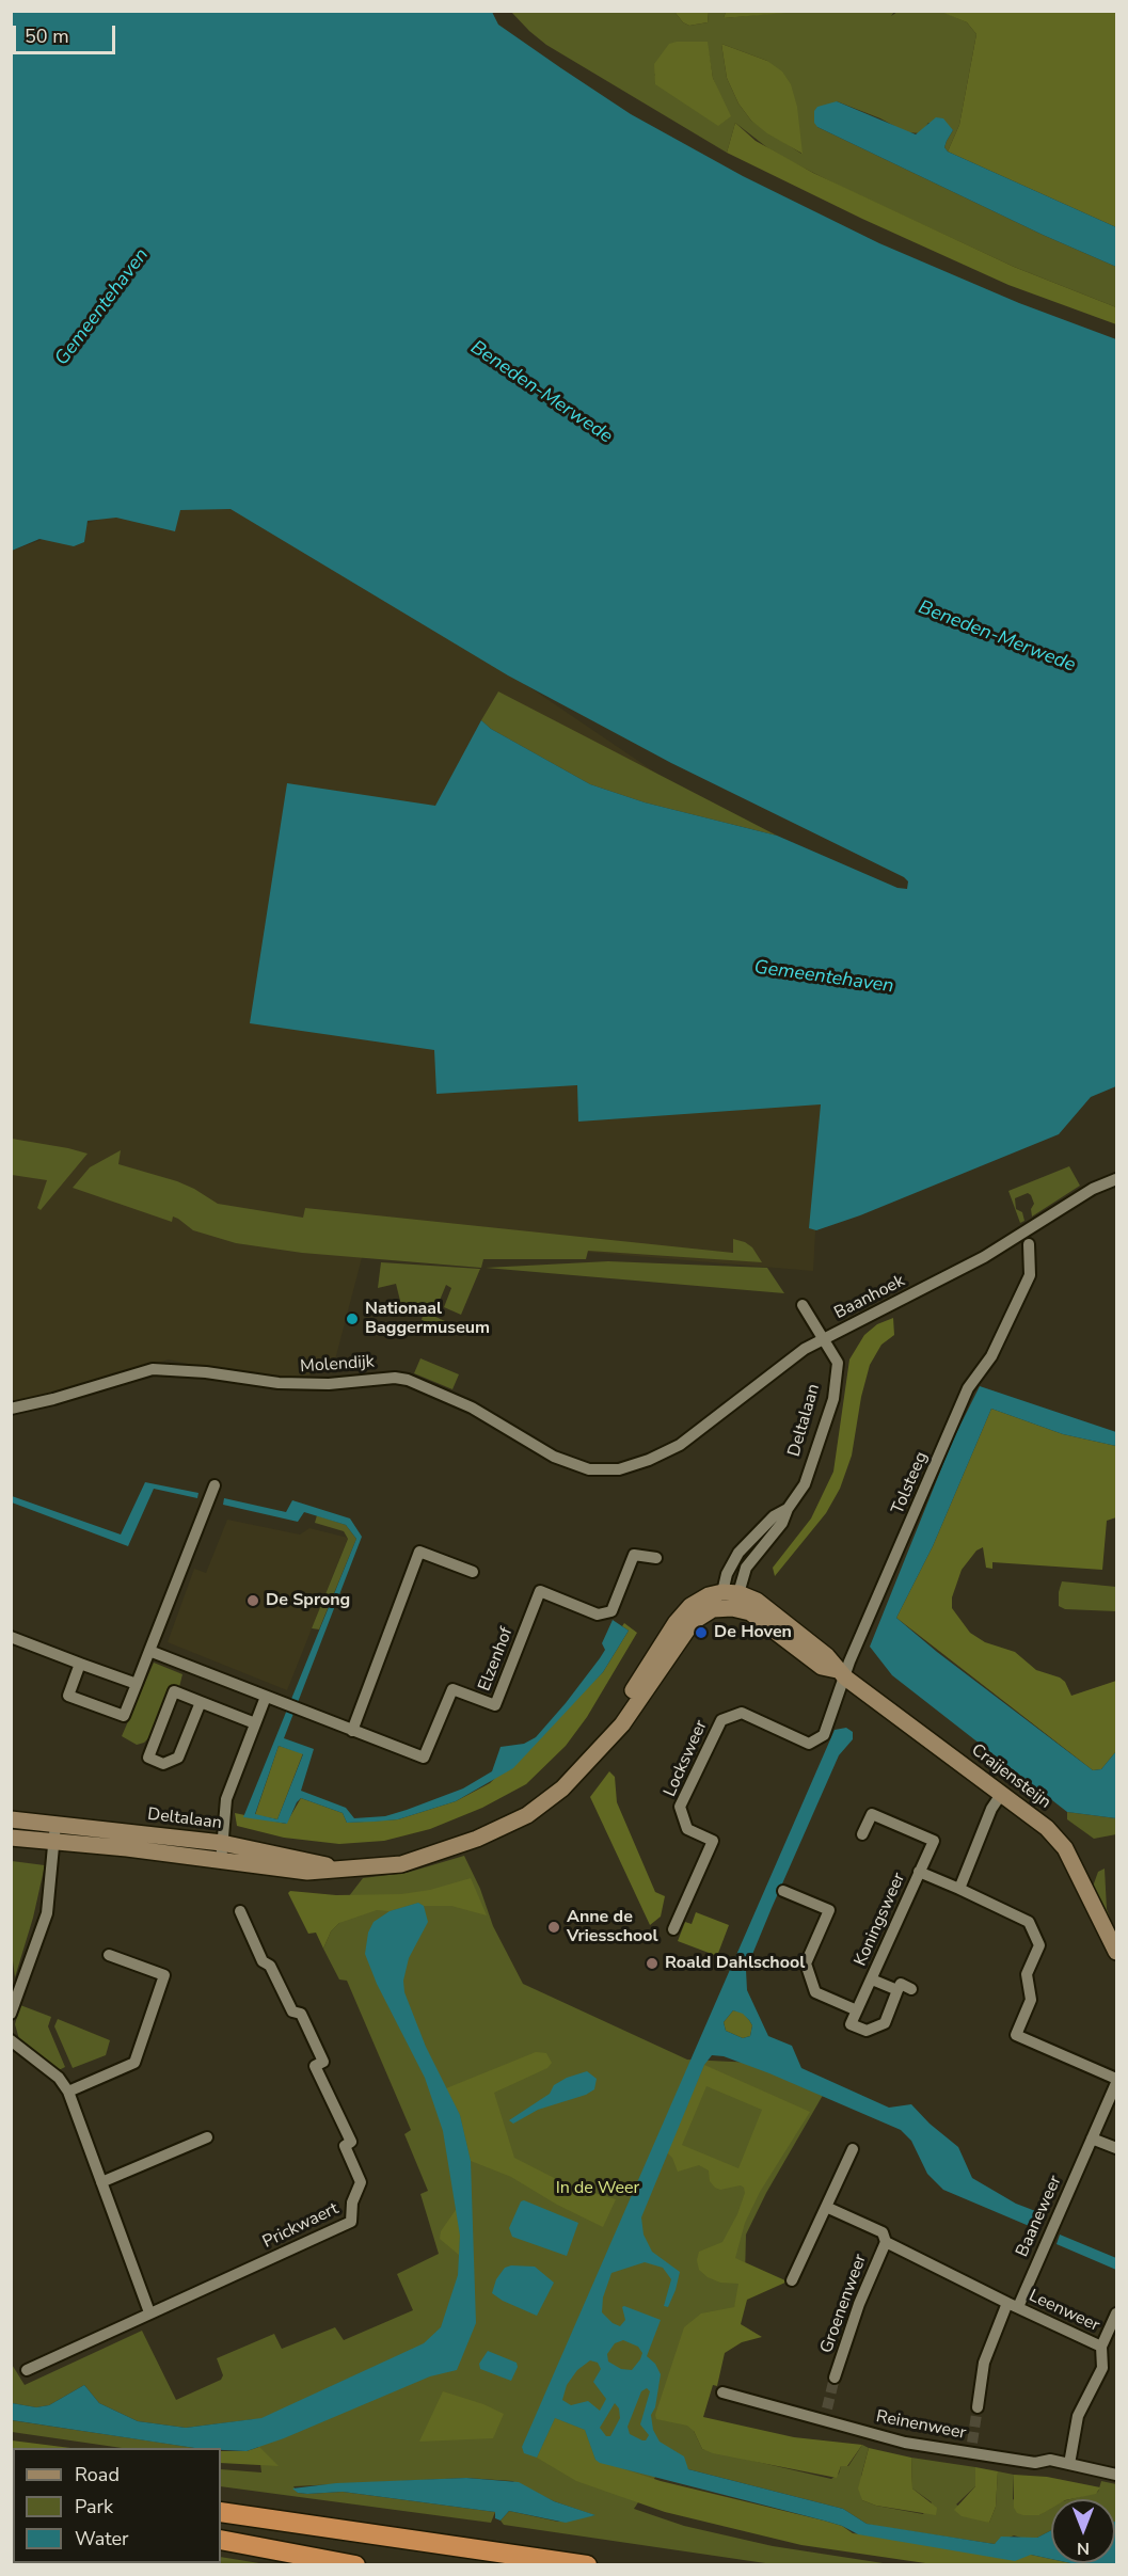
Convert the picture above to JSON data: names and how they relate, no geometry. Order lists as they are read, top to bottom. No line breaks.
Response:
{"streets":{"street":["Baanhoek","Molendijk","Deltalaan","Tolsteeg","Elzenhof","Locksweer","Craijensteijn","Koningsweer","Baaneweer","Prickwaert","Groenenweer","Leenweer","Reinenweer"]},"crossings":[["Baanhoek","Molendijk"],["Baanhoek","Deltalaan"],["Deltalaan","Craijensteijn"],["Tolsteeg","Locksweer"],["Tolsteeg","Craijensteijn"],["Koningsweer","Baaneweer"],["Baaneweer","Groenenweer"],["Baaneweer","Leenweer"],["Groenenweer","Leenweer"],["Leenweer","Reinenweer"]],"water":["Gemeentehaven","Beneden-Merwede"],"parks":["In de Weer"],"places":["Nationaal Baggermuseum","De Sprong","De Hoven","Anne de Vriesschool","Roald Dahlschool"],"legend":["Road","Park","Water"],"scale_bar":"50 m","north":"bottom"}
